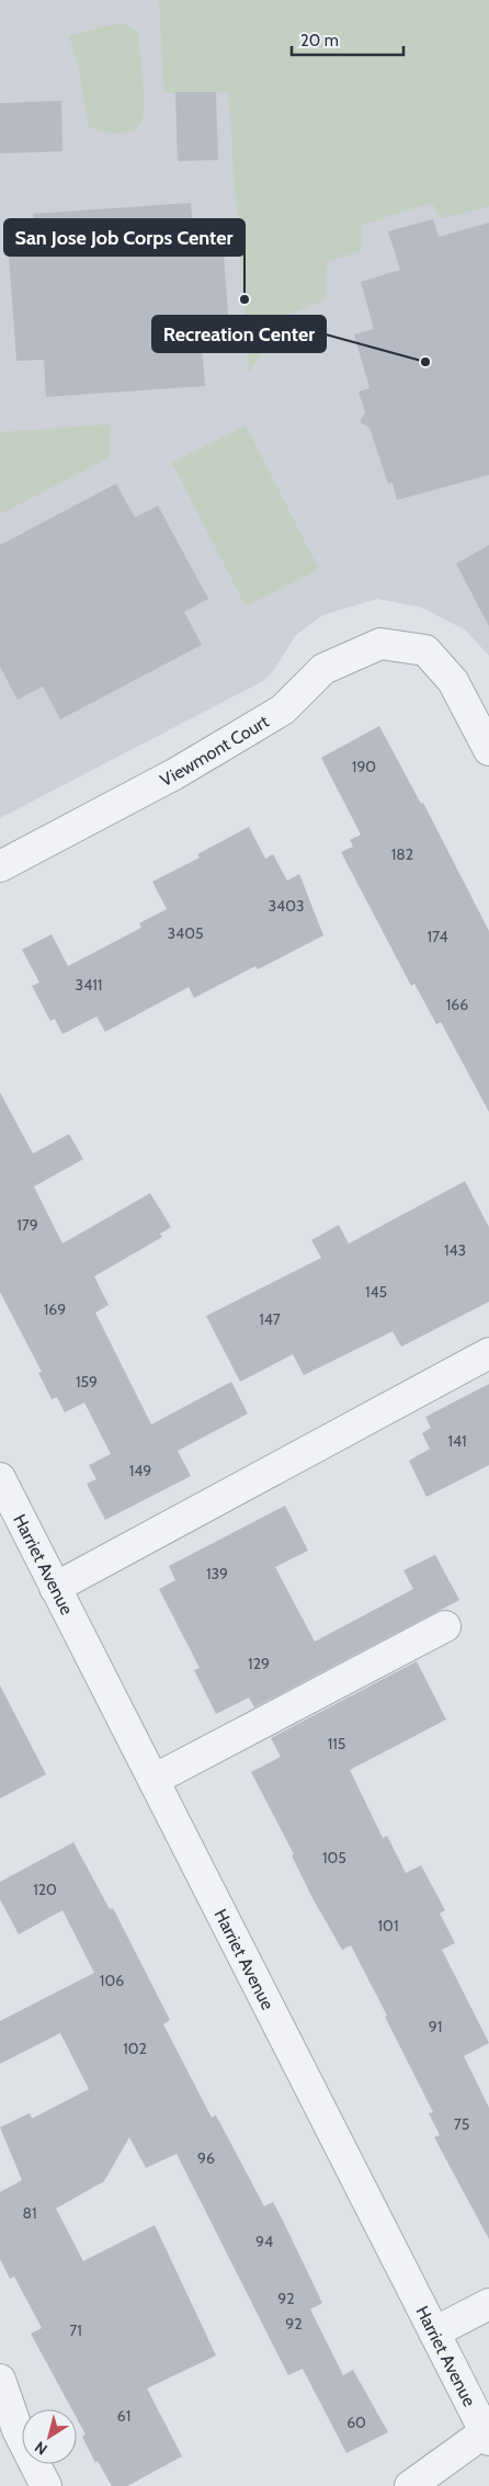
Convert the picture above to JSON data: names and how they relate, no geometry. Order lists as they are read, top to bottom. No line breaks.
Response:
{"streets":{"street":["Viewmont Court","Harriet Avenue"]},"places":["San Jose Job Corps Center","Recreation Center"],"house_numbers":["190","182","3403","3405","174","3411","166","179","143","145","169","147","159","141","149","139","129","115","105","120","101","106","91","102","75","96","81","94","92","92","71","61","60"],"scale_bar":"20 m","north":"bottom left"}
